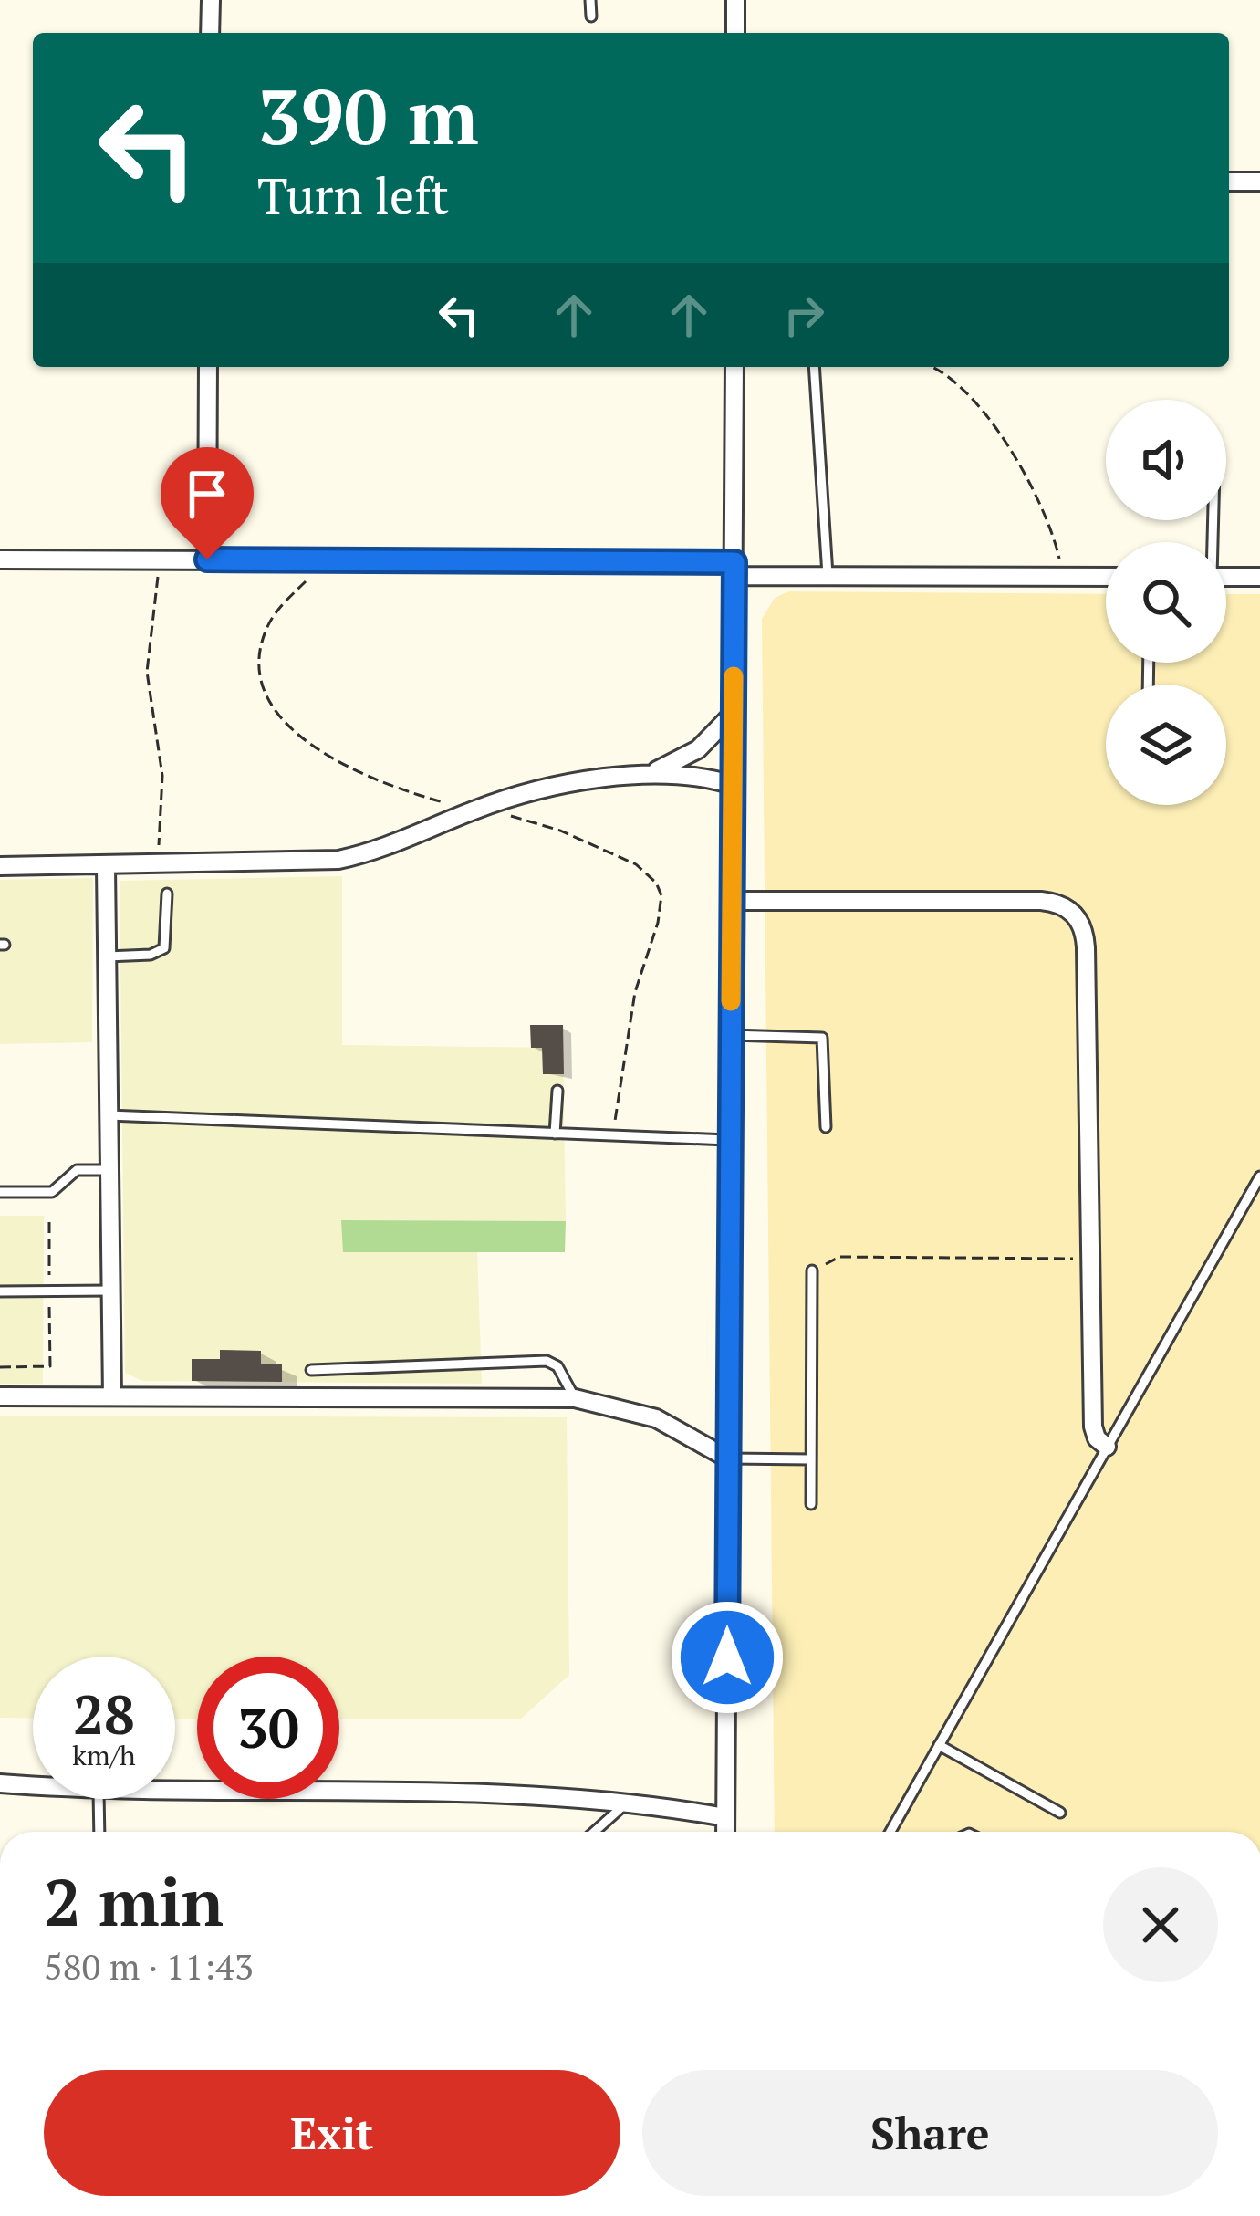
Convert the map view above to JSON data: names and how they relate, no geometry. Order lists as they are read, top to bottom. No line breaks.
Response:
{"page":{"turn":["390 m","Turn left"],"speed":"28 km/h","limit":"30","heading":["2 min","580 m · 11:43"],"buttons":["Exit","Share"]}}
